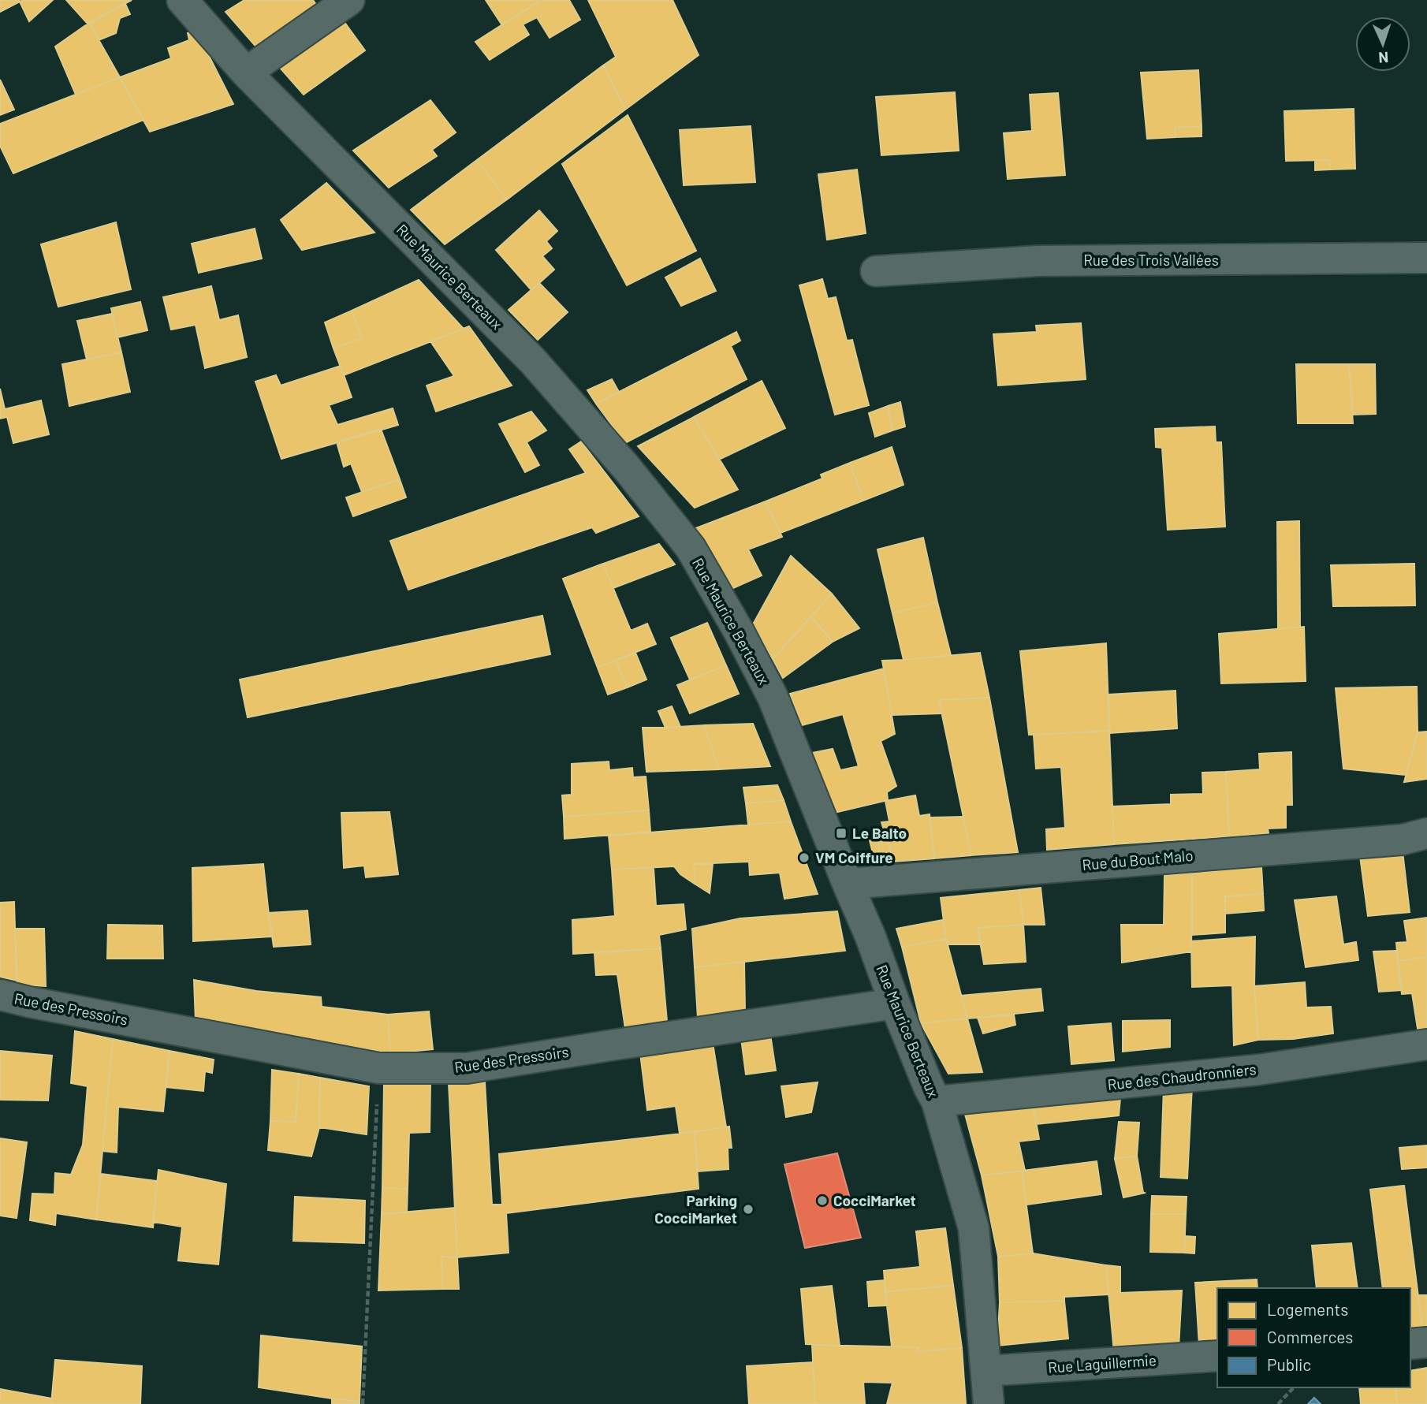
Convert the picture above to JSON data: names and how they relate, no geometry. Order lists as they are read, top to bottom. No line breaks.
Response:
{"streets":{"street":["Rue des Trois Vallées","Rue Maurice Berteaux","Rue du Bout Malo","Rue des Pressoirs","Rue des Chaudronniers","Rue Laguillermie"]},"crossings":[["Rue Maurice Berteaux","Rue du Bout Malo"],["Rue Maurice Berteaux","Rue des Pressoirs"],["Rue Maurice Berteaux","Rue des Chaudronniers"],["Rue Maurice Berteaux","Rue Laguillermie"]],"places":{"transit":["Le Balto"],"other":["VM Coiffure","CocciMarket","Parking CocciMarket"]},"legend":["Logements","Commerces","Public"],"north":"bottom"}
